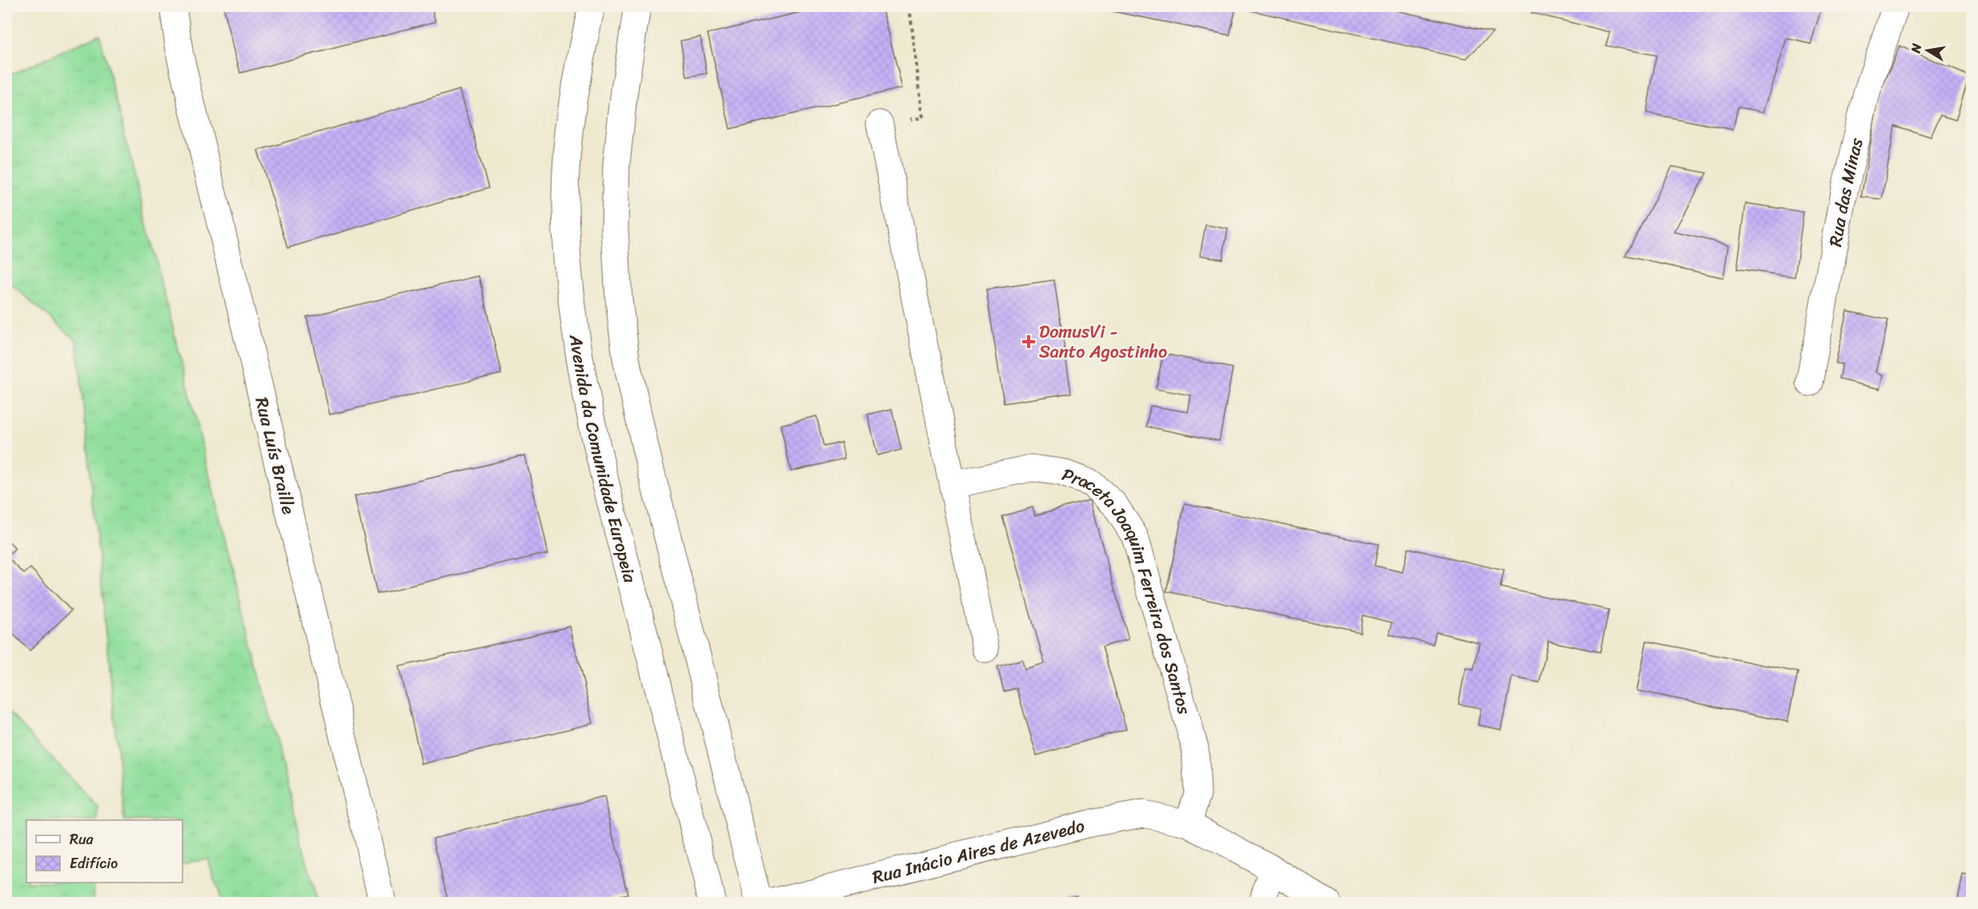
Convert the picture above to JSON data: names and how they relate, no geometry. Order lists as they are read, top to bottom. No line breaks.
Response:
{"streets":{"street":["Rua das Minas","Rua Luís Braille","Avenida da Comunidade Europeia","Praceta Joaquim Ferreira dos Santos","Rua Inácio Aires de Azevedo"]},"crossings":[["Praceta Joaquim Ferreira dos Santos","Rua Inácio Aires de Azevedo"]],"places":{"health":["DomusVi - Santo Agostinho"]},"legend":["Rua","Edifício"],"north":"left"}
